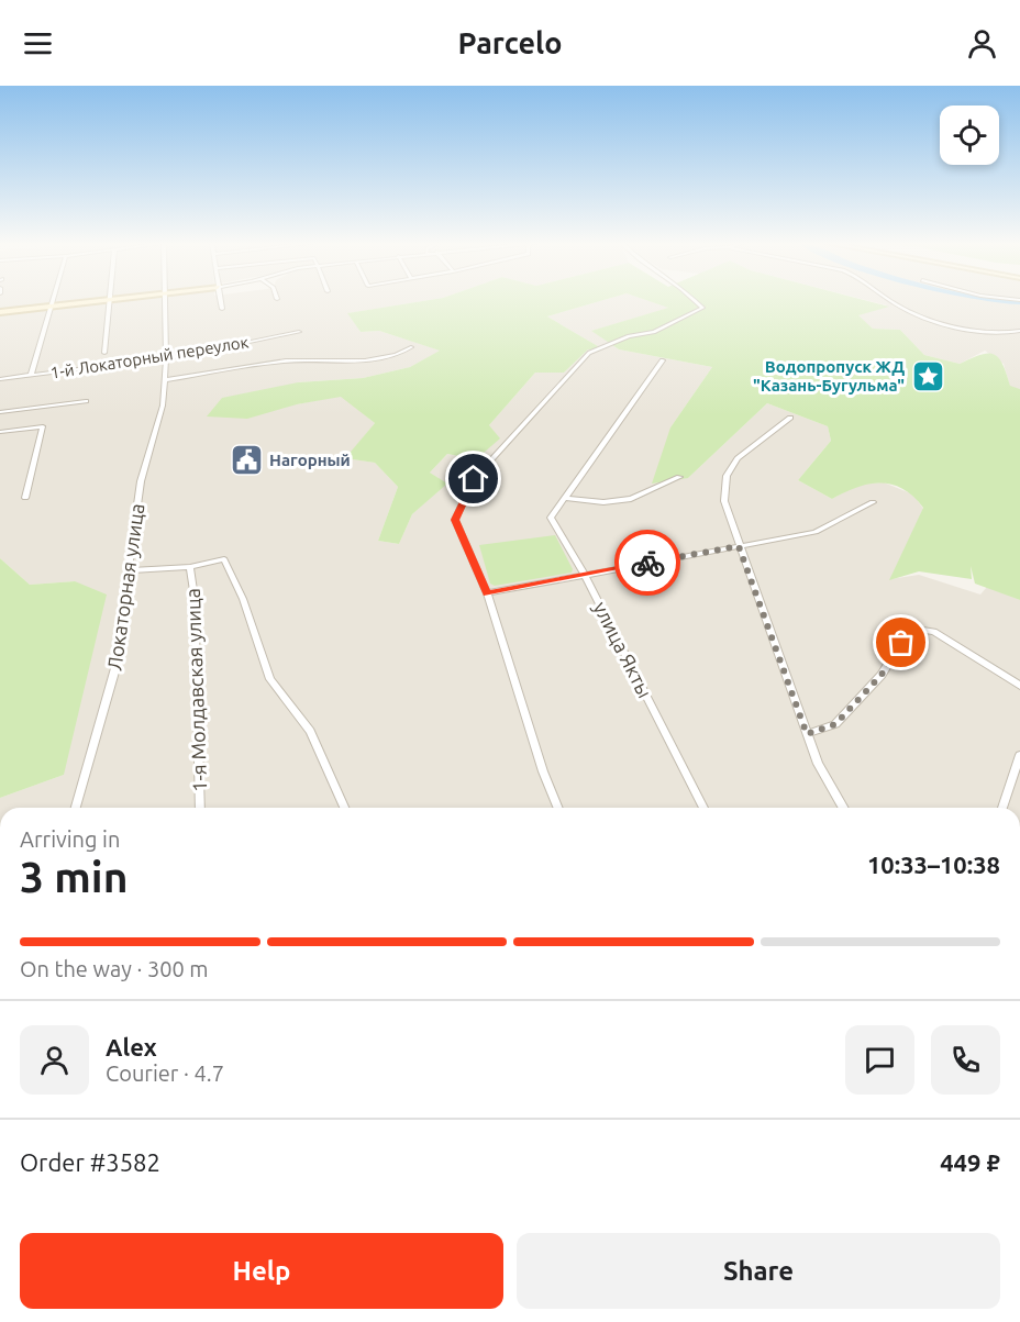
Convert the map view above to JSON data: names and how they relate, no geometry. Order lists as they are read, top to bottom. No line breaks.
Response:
{"streets":{"street":["1-й Локаторный переулок","Локаторная улица","улица Якты","1-я Молдавская улица"]},"crossings":[["1-й Локаторный переулок","Локаторная улица"]],"places":{"place":["Водопропуск ЖД \"Казань-Бугульма\""],"public building":["Нагорный"]},"page":{"header":"Parcelo","heading":["3 min","Arriving in","10:33–10:38"],"panel":["Alex","Courier · 4.7","Order #3582","449 ₽"],"bar":"On the way · 300 m","buttons":["Help","Share"]}}
